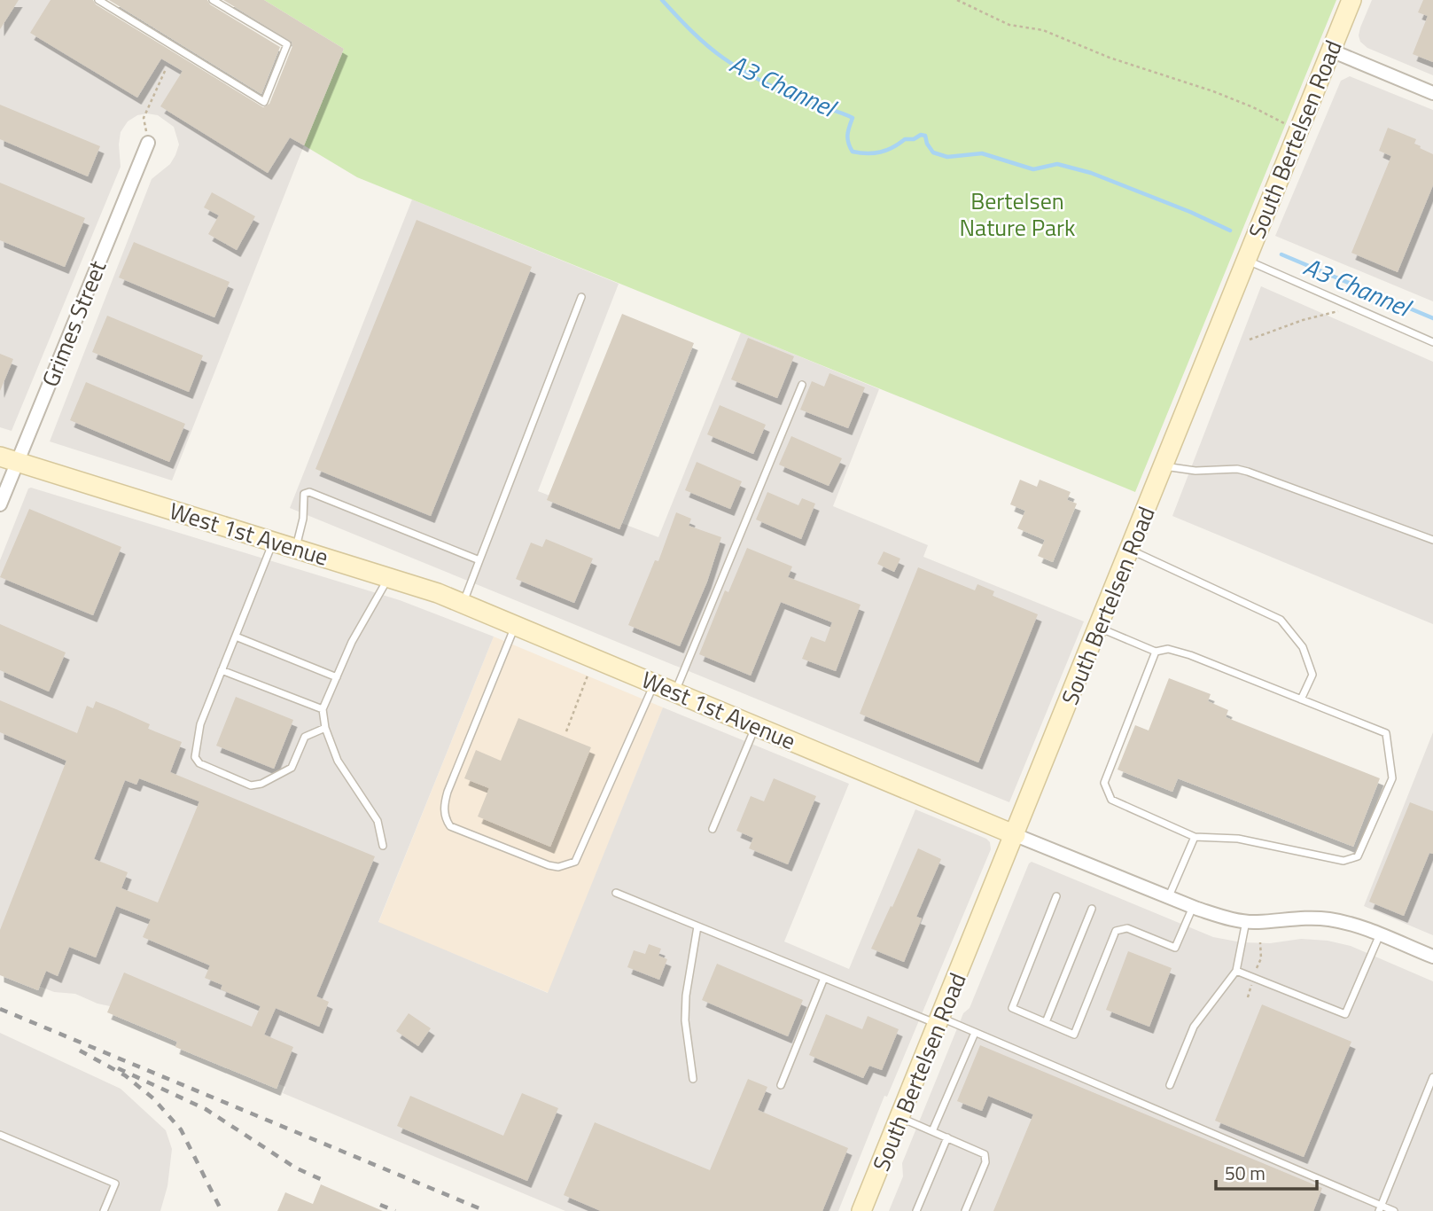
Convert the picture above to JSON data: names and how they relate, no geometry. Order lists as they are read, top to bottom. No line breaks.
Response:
{"streets":{"street":["South Bertelsen Road","Grimes Street","West 1st Avenue"]},"crossings":[["South Bertelsen Road","West 1st Avenue"],["Grimes Street","West 1st Avenue"]],"water":["A3 Channel"],"parks":["Bertelsen Nature Park"],"scale_bar":"50 m"}
